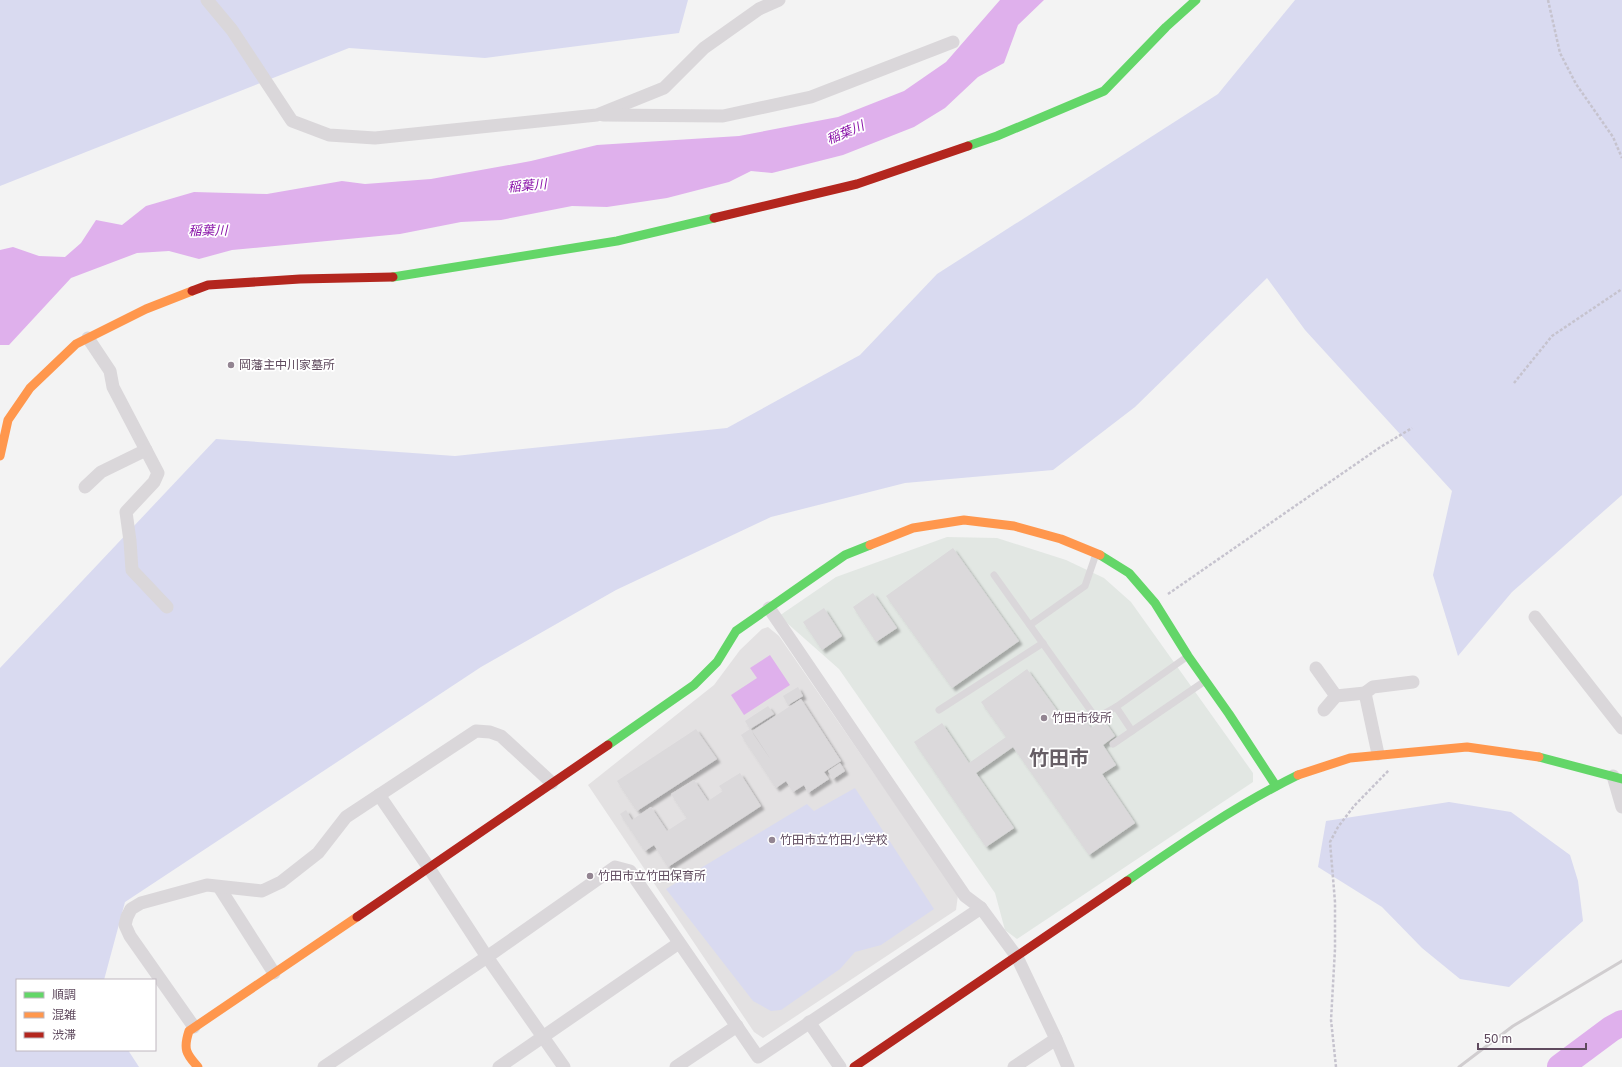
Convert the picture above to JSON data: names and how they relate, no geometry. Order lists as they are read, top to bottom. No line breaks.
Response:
{"districts":["竹田市"],"water":["稲葉川"],"places":["岡藩主中川家墓所","竹田市役所","竹田市立竹田小学校","竹田市立竹田保育所"],"legend":["順調","混雑","渋滞"],"scale_bar":"50 m"}
